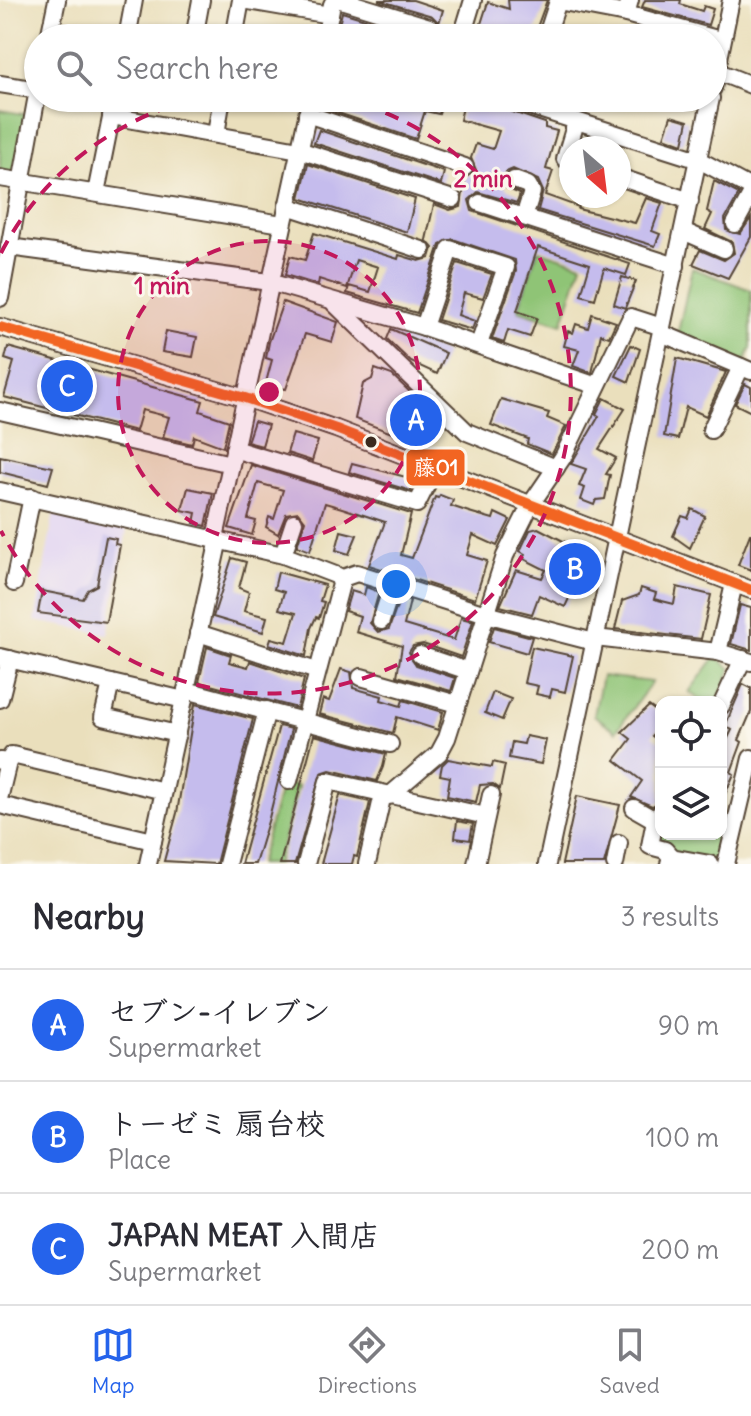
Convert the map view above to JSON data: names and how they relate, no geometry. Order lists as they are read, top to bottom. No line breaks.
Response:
{"lines":["transit line 藤01"],"north":"bottom right","page":{"search":"Search here","pins":["C","A","B"],"heading":["Nearby","3 results"],"list":[{"mark":"A","name":"セブン-イレブン","note":"Supermarket","value":"90 m"},{"mark":"B","name":"トーゼミ 扇台校","note":"Place","value":"100 m"},{"mark":"C","name":"JAPAN MEAT 入間店","note":"Supermarket","value":"200 m"}],"nav":["Map","Directions","Saved"]},"rings":["2 min","1 min"]}
